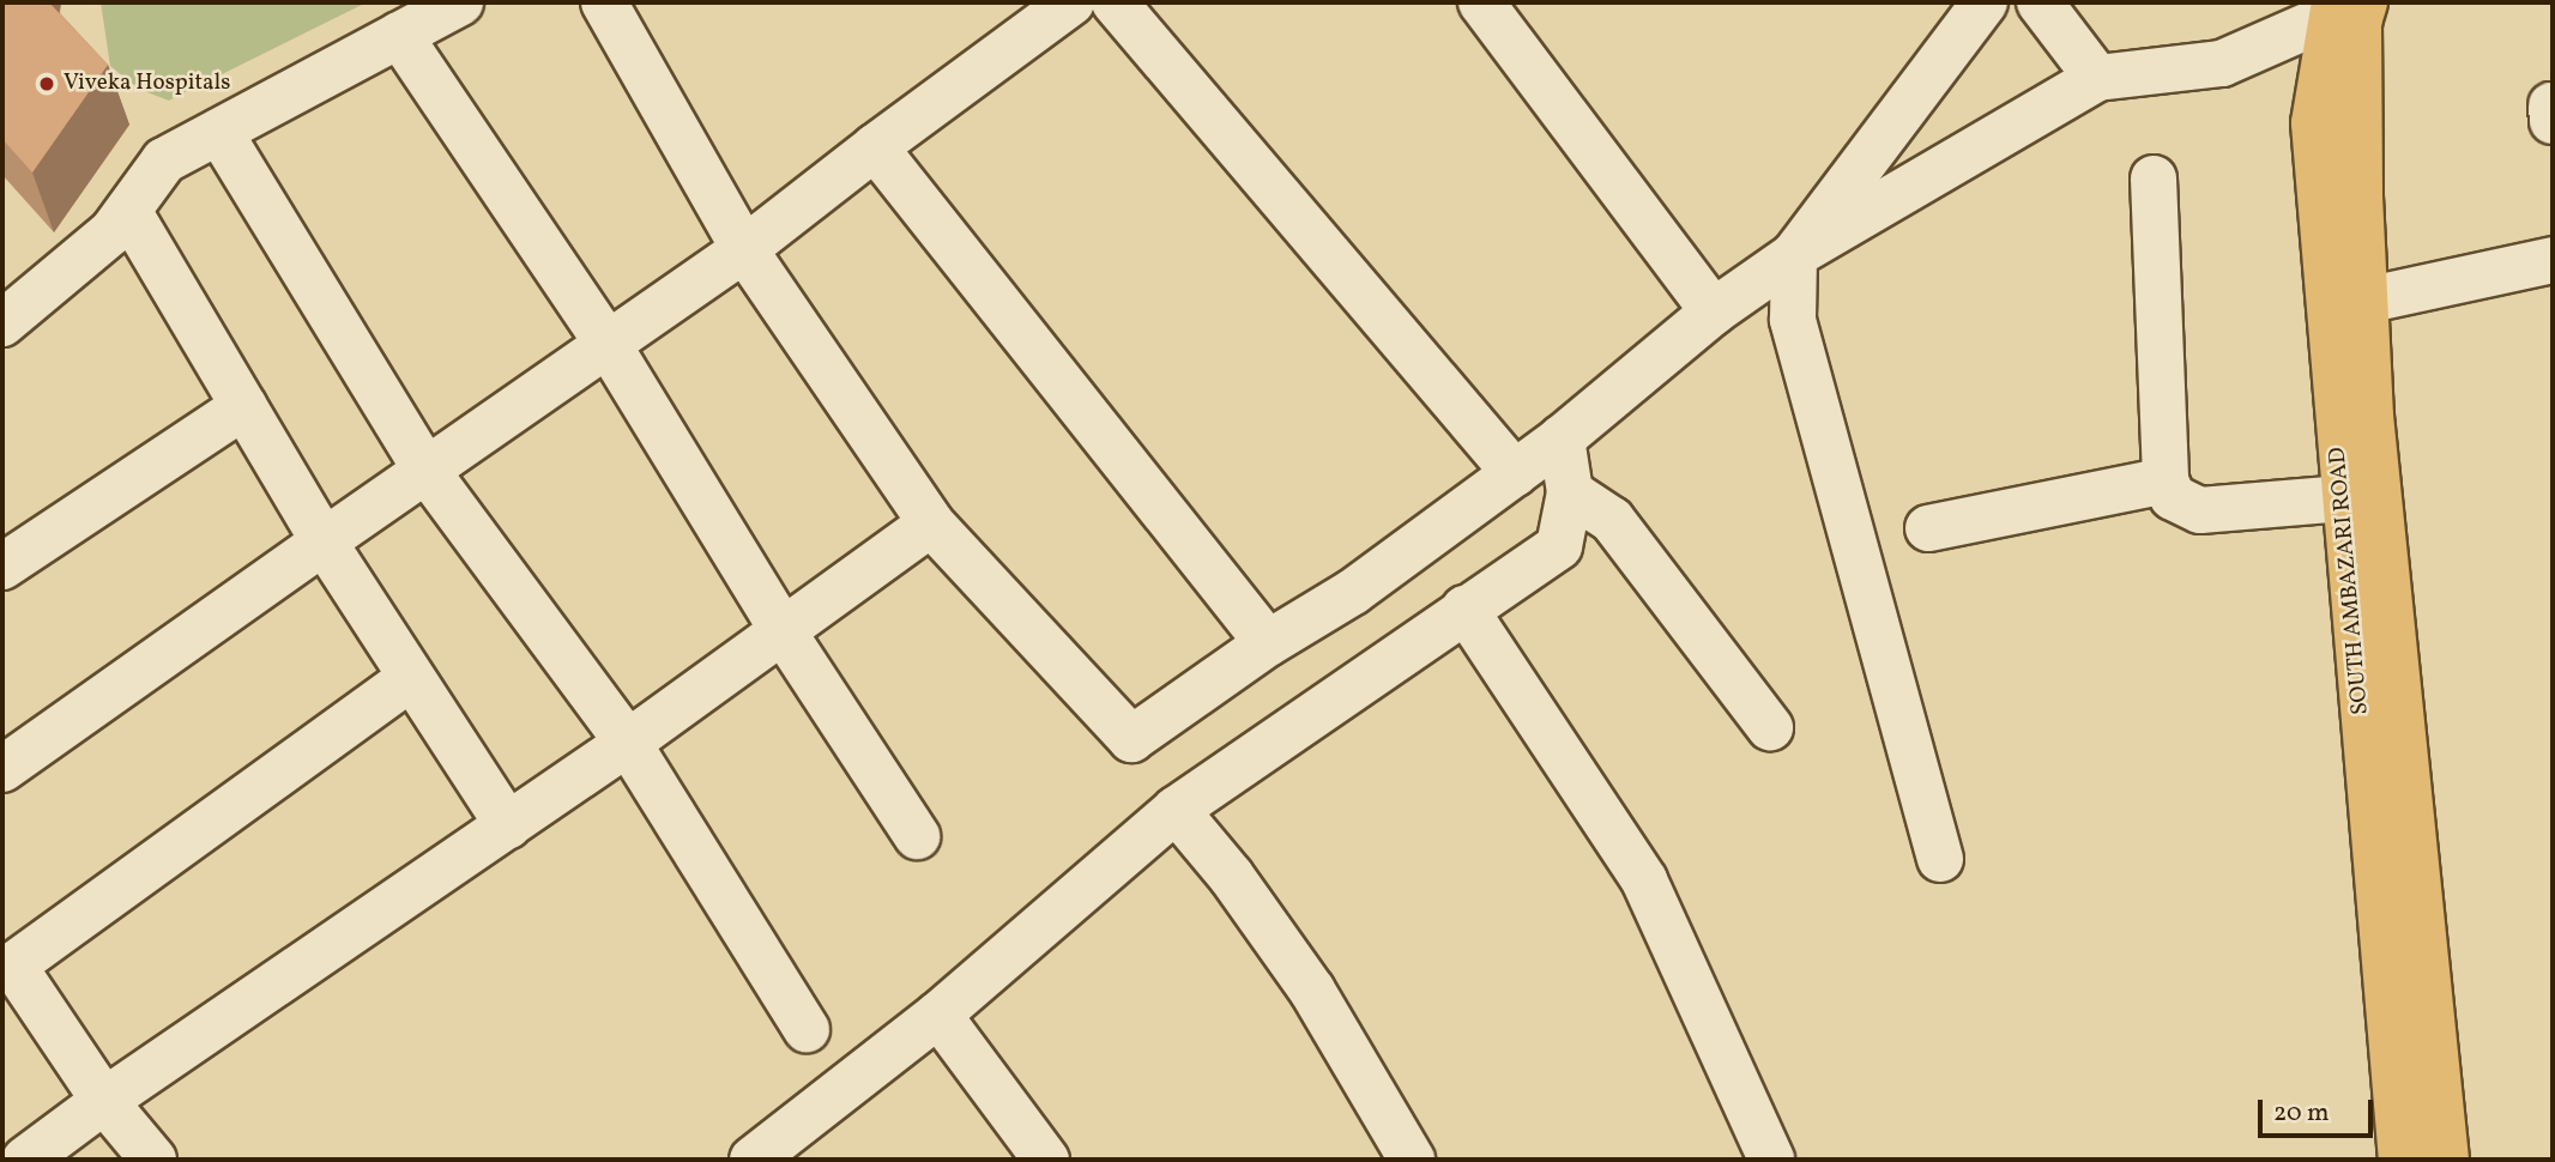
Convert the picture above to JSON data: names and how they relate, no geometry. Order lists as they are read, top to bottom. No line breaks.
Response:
{"streets":{"main road":["SOUTH AMBAZARI ROAD"]},"places":["Viveka Hospitals"],"scale_bar":"20 m"}
